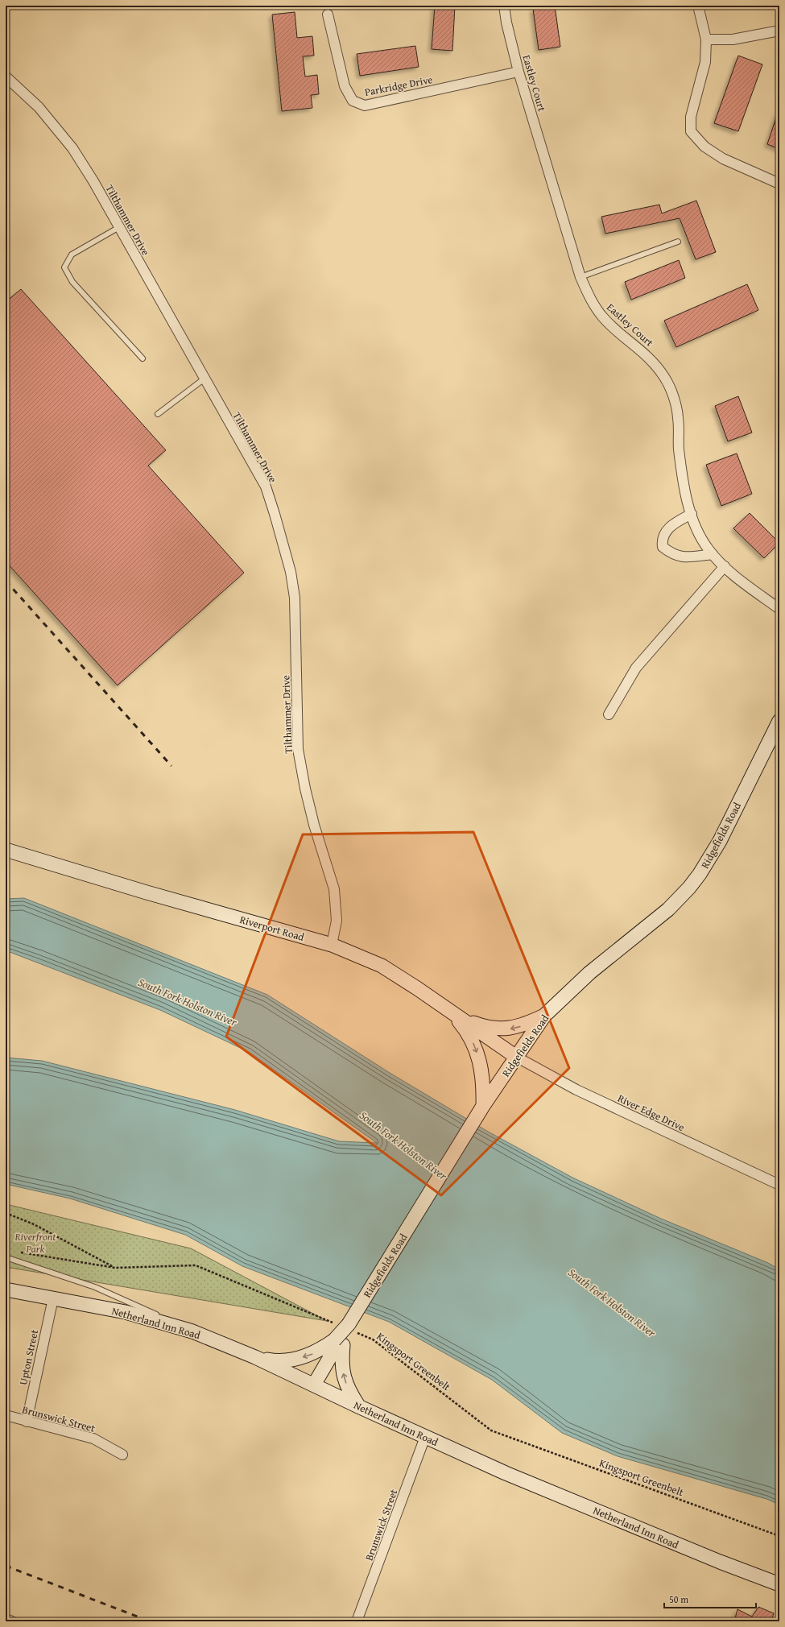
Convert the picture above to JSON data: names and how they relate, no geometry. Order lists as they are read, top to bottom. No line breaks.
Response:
{"streets":{"main road":["Ridgefields Road","Riverport Road","Netherland Inn Road"],"street":["Eastley Court","Parkridge Drive","Tilthammer Drive","River Edge Drive","Upton Street","Brunswick Street"],"path":["Kingsport Greenbelt"]},"crossings":[["Eastley Court","Parkridge Drive"],["Tilthammer Drive","Riverport Road"],["Ridgefields Road","Riverport Road"],["Ridgefields Road","River Edge Drive"],["Ridgefields Road","Netherland Inn Road"],["Ridgefields Road","Kingsport Greenbelt"],["Riverport Road","River Edge Drive"],["Netherland Inn Road","Upton Street"],["Netherland Inn Road","Brunswick Street"],["Upton Street","Brunswick Street"]],"water":["South Fork Holston River"],"parks":["Riverfront Park"],"scale_bar":"50 m"}
